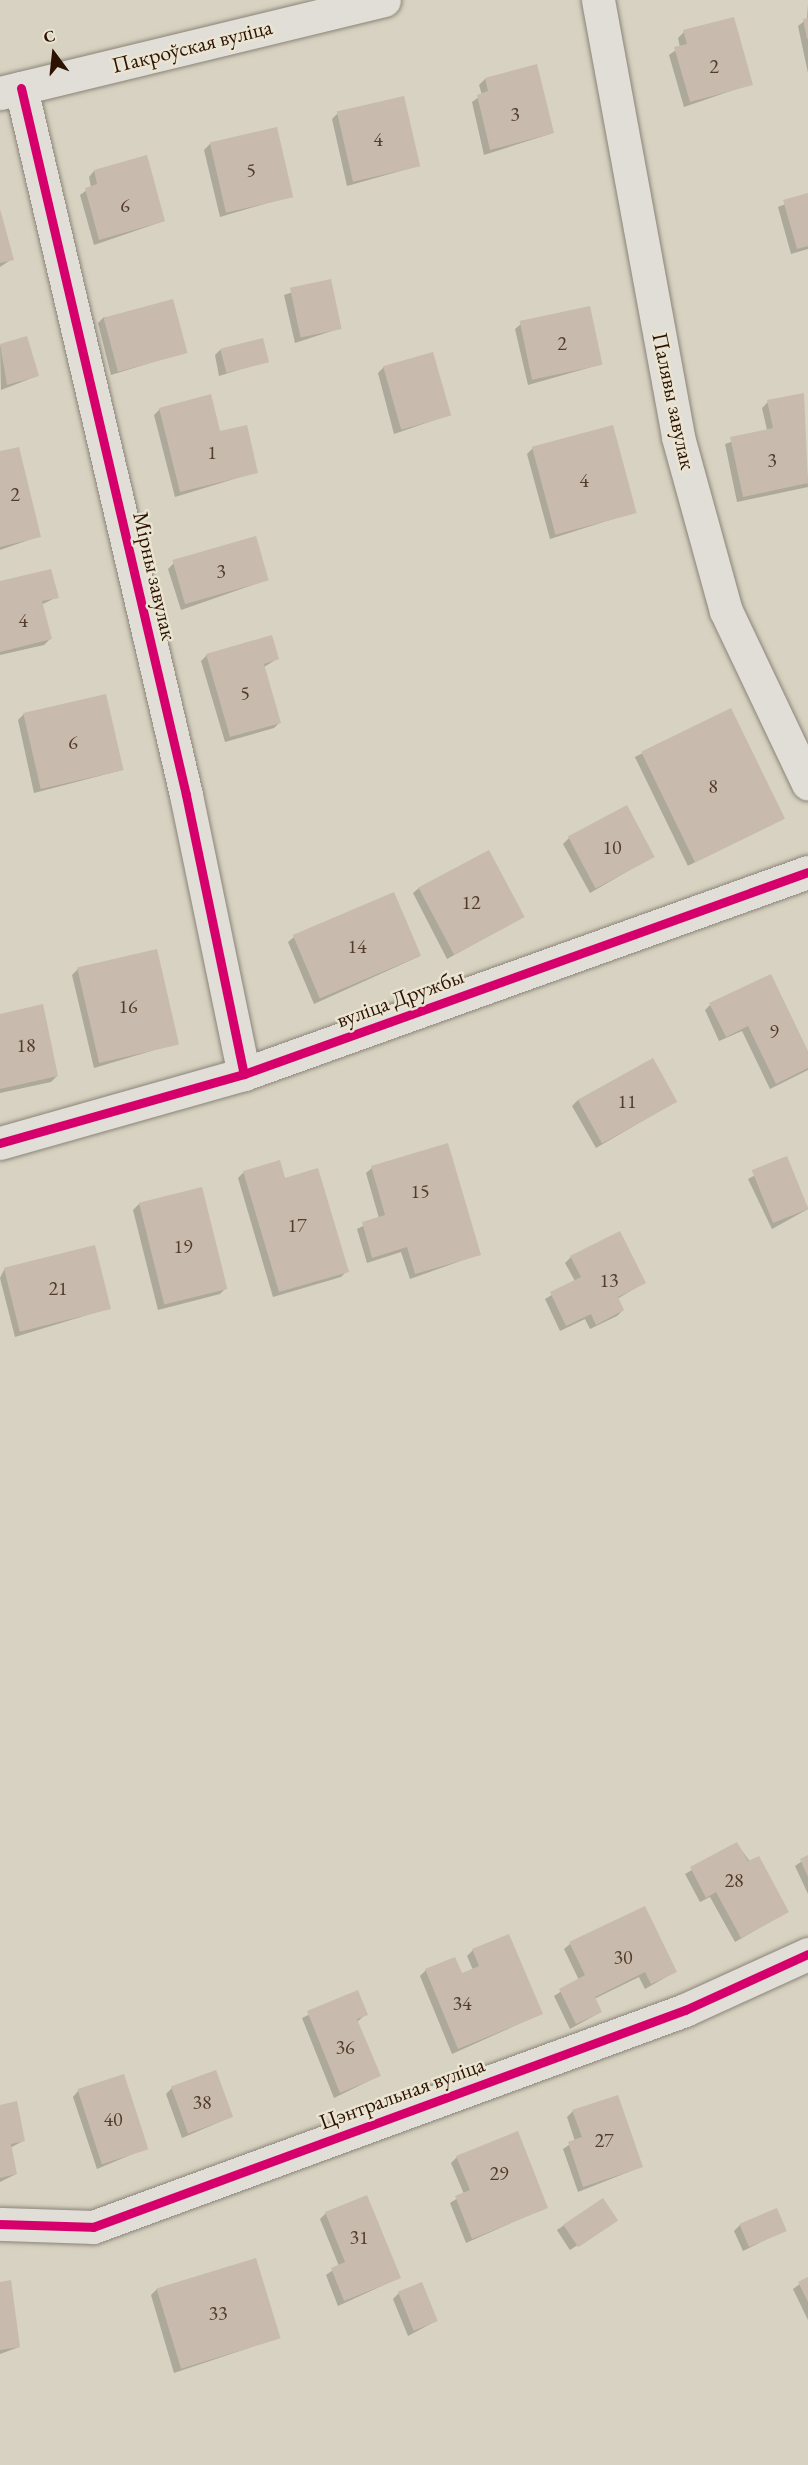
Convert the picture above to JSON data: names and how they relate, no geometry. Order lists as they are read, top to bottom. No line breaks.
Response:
{"streets":{"street":["Пакроўская вуліца","Палявы завулак","Мірны завулак","вуліца Дружбы","Цэнтральная вуліца"]},"crossings":[["Пакроўская вуліца","Мірны завулак"],["Мірны завулак","вуліца Дружбы"]],"house_numbers":["2","3","4","5","6","2","1","3","4","2","3","4","5","6","8","10","12","14","16","9","18","11","15","17","19","13","21","28","30","34","36","38","40","27","29","31","33"],"north":"top"}
